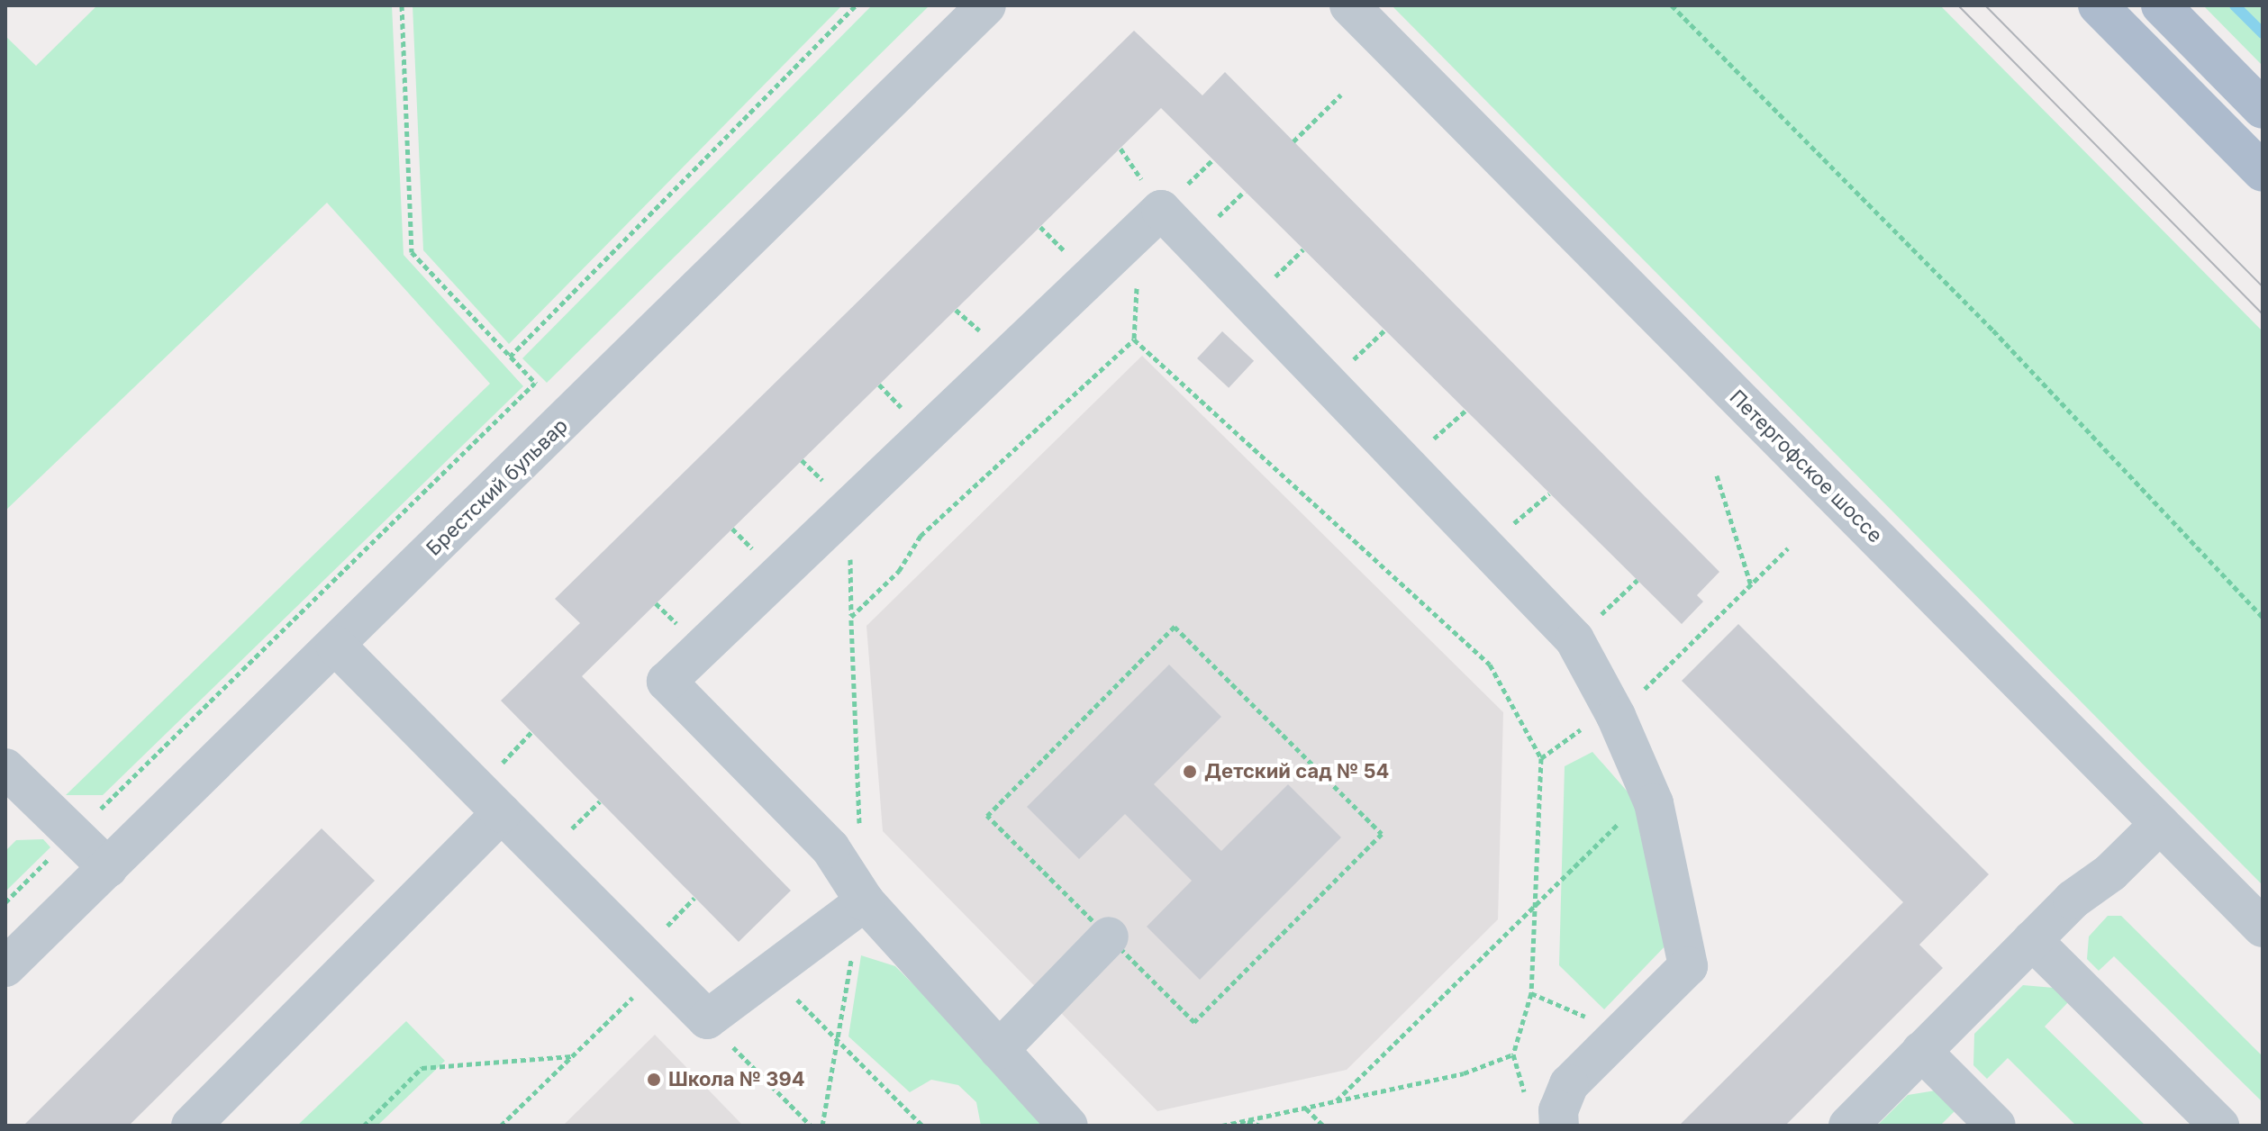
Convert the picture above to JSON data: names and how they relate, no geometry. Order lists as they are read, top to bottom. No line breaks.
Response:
{"streets":{"street":["Петергофское шоссе","Брестский бульвар"]},"places":["Детский сад № 54","Школа № 394"]}
